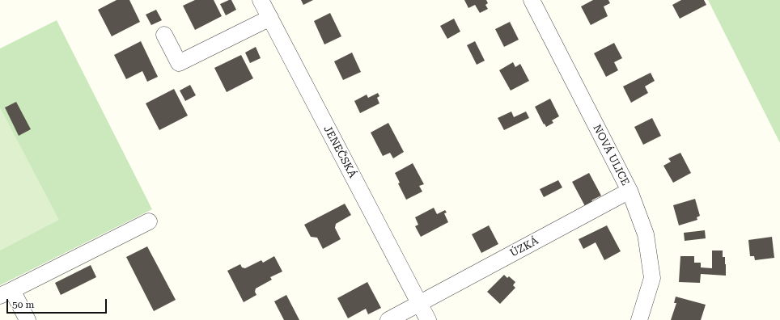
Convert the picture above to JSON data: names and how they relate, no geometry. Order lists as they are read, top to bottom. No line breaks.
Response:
{"streets":{"street":["JENEČSKÁ","NOVÁ ULICE","ÚZKÁ"]},"crossings":[["JENEČSKÁ","ÚZKÁ"],["NOVÁ ULICE","ÚZKÁ"]],"scale_bar":"50 m"}
